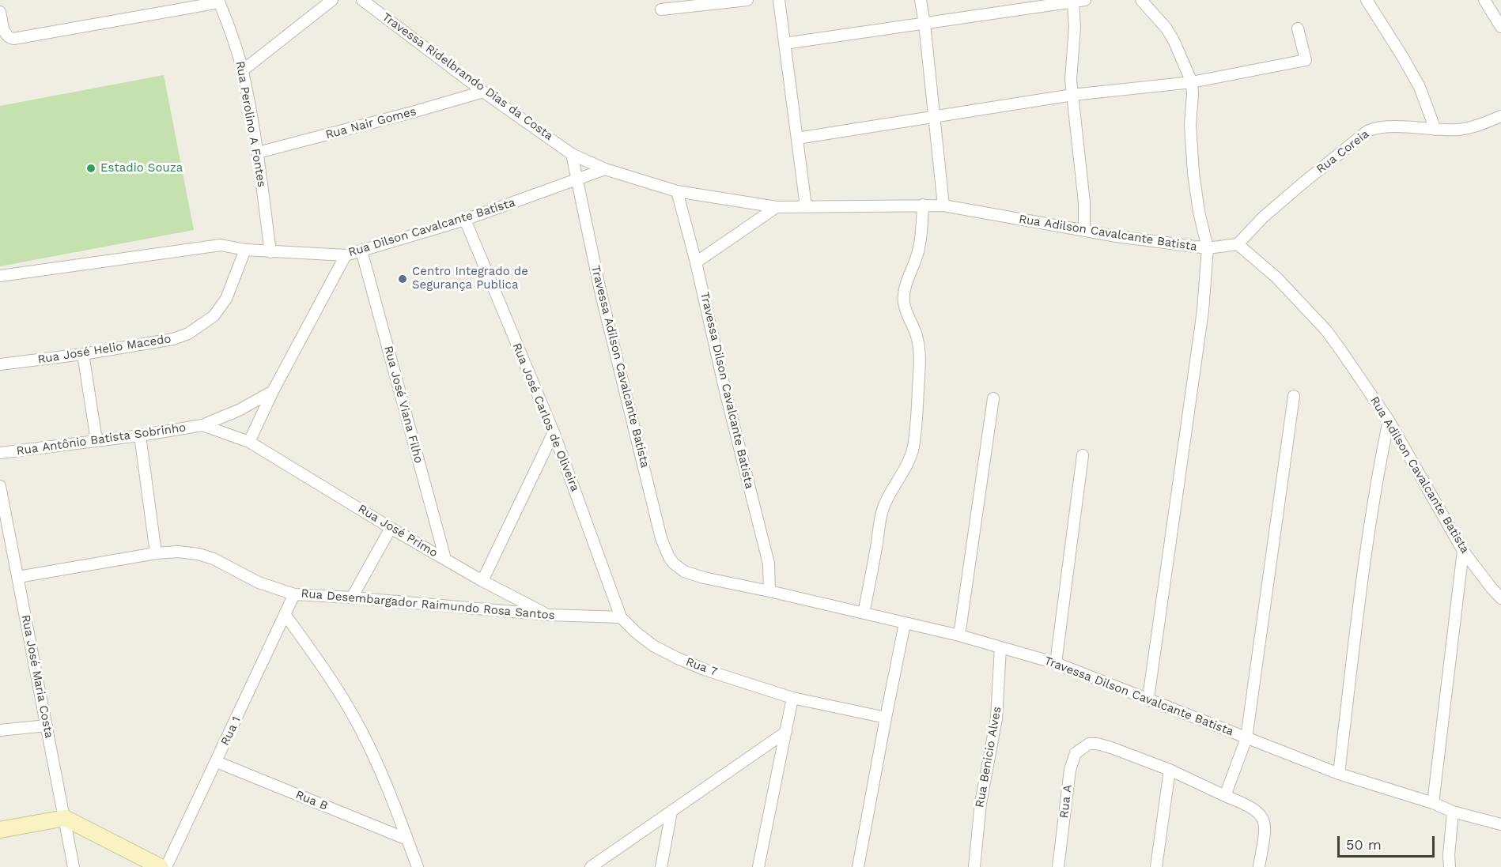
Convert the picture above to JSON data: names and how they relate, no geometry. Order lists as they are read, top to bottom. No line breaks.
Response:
{"streets":{"street":["Travessa Ridelbrando Dias da Costa","Rua Nair Gomes","Rua Perolino A Fontes","Rua Coreia","Rua Dilson Cavalcante Batista","Rua Adilson Cavalcante Batista","Rua José Helio Macedo","Travessa Adilson Cavalcante Batista","Travessa Dilson Cavalcante Batista","Rua José Viana Filho","Rua José Carlos de Oliveira","Rua Antônio Batista Sobrinho","Rua José Primo","Rua Desembargador Raimundo Rosa Santos","Rua 7","Rua José Maria Costa","Rua 1","Rua Benicio Alves","Rua B","Rua A"]},"crossings":[["Travessa Ridelbrando Dias da Costa","Rua Nair Gomes"],["Travessa Ridelbrando Dias da Costa","Rua Adilson Cavalcante Batista"],["Travessa Ridelbrando Dias da Costa","Travessa Adilson Cavalcante Batista"],["Rua Nair Gomes","Rua Perolino A Fontes"],["Rua Perolino A Fontes","Rua Dilson Cavalcante Batista"],["Rua Coreia","Rua Adilson Cavalcante Batista"],["Rua Dilson Cavalcante Batista","Rua Adilson Cavalcante Batista"],["Rua Dilson Cavalcante Batista","Rua José Helio Macedo"],["Rua Dilson Cavalcante Batista","Travessa Adilson Cavalcante Batista"],["Rua Dilson Cavalcante Batista","Rua José Viana Filho"],["Rua Dilson Cavalcante Batista","Rua José Carlos de Oliveira"],["Rua Adilson Cavalcante Batista","Travessa Adilson Cavalcante Batista"],["Rua Adilson Cavalcante Batista","Travessa Dilson Cavalcante Batista"],["Travessa Adilson Cavalcante Batista","Travessa Dilson Cavalcante Batista"],["Travessa Dilson Cavalcante Batista","Rua Benicio Alves"],["Rua José Viana Filho","Rua José Primo"],["Rua José Carlos de Oliveira","Rua Desembargador Raimundo Rosa Santos"],["Rua José Carlos de Oliveira","Rua 7"],["Rua Antônio Batista Sobrinho","Rua José Primo"],["Rua José Primo","Rua Desembargador Raimundo Rosa Santos"],["Rua Desembargador Raimundo Rosa Santos","Rua 7"],["Rua Desembargador Raimundo Rosa Santos","Rua José Maria Costa"],["Rua Desembargador Raimundo Rosa Santos","Rua 1"],["Rua 1","Rua B"]],"places":["Estadio Souza","Centro Integrado de Segurança Publica"],"scale_bar":"50 m"}
